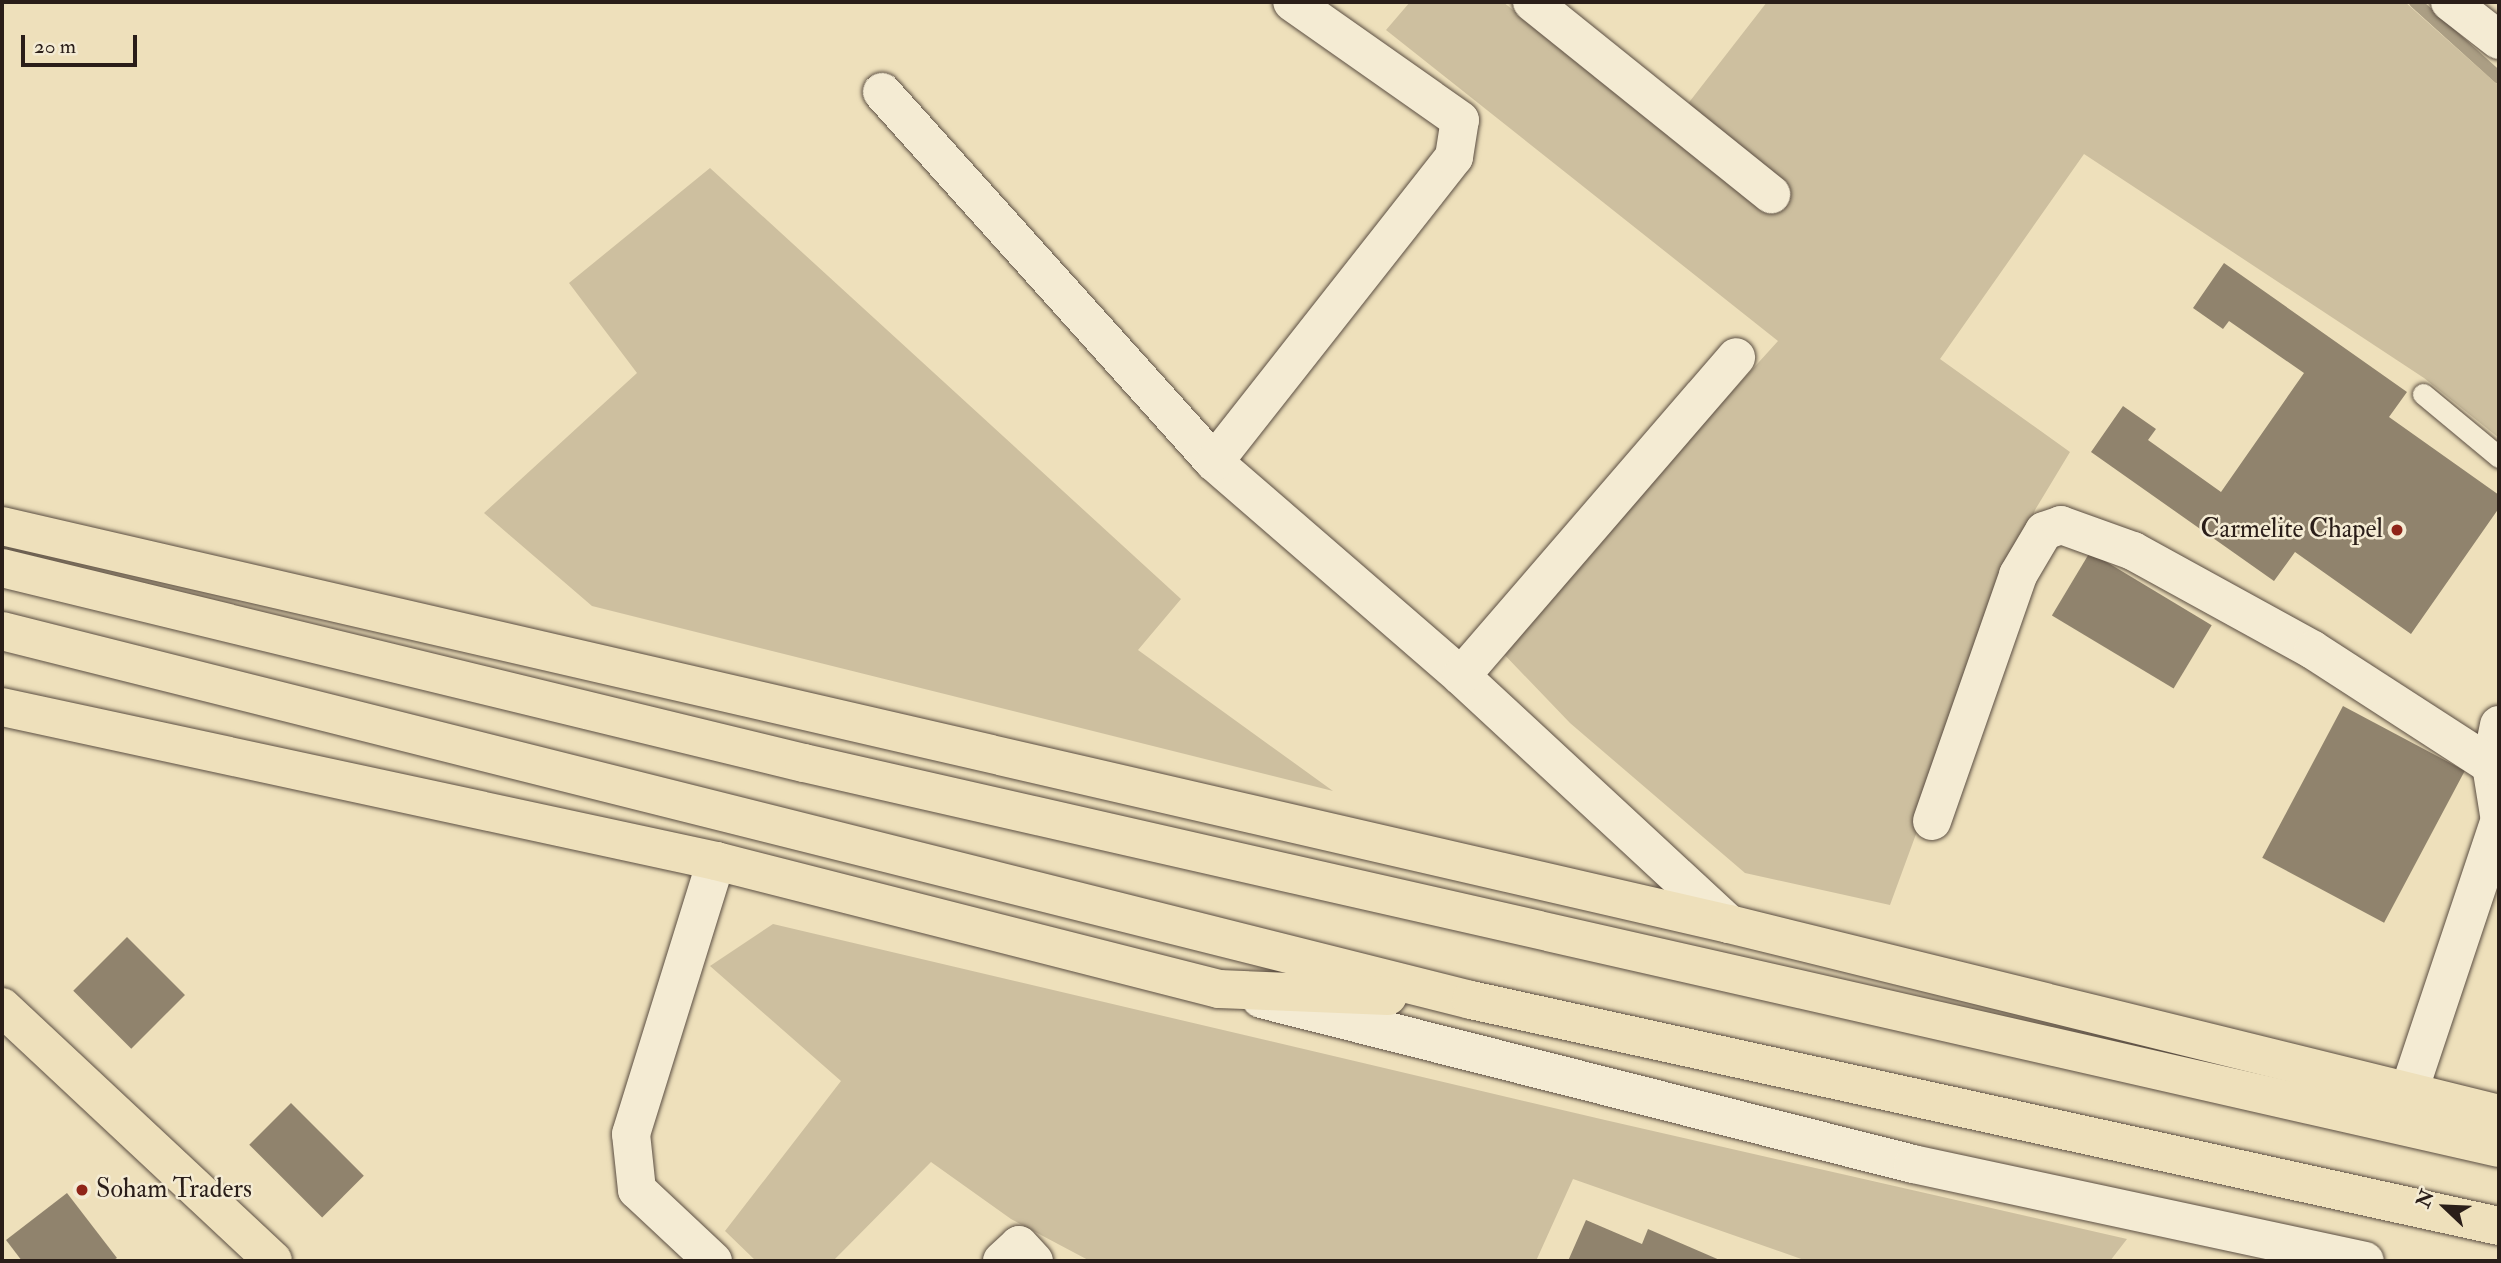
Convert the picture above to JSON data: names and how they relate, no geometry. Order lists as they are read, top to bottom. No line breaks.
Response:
{"places":["Carmelite Chapel","Soham Traders"],"scale_bar":"20 m","north":"top left"}
